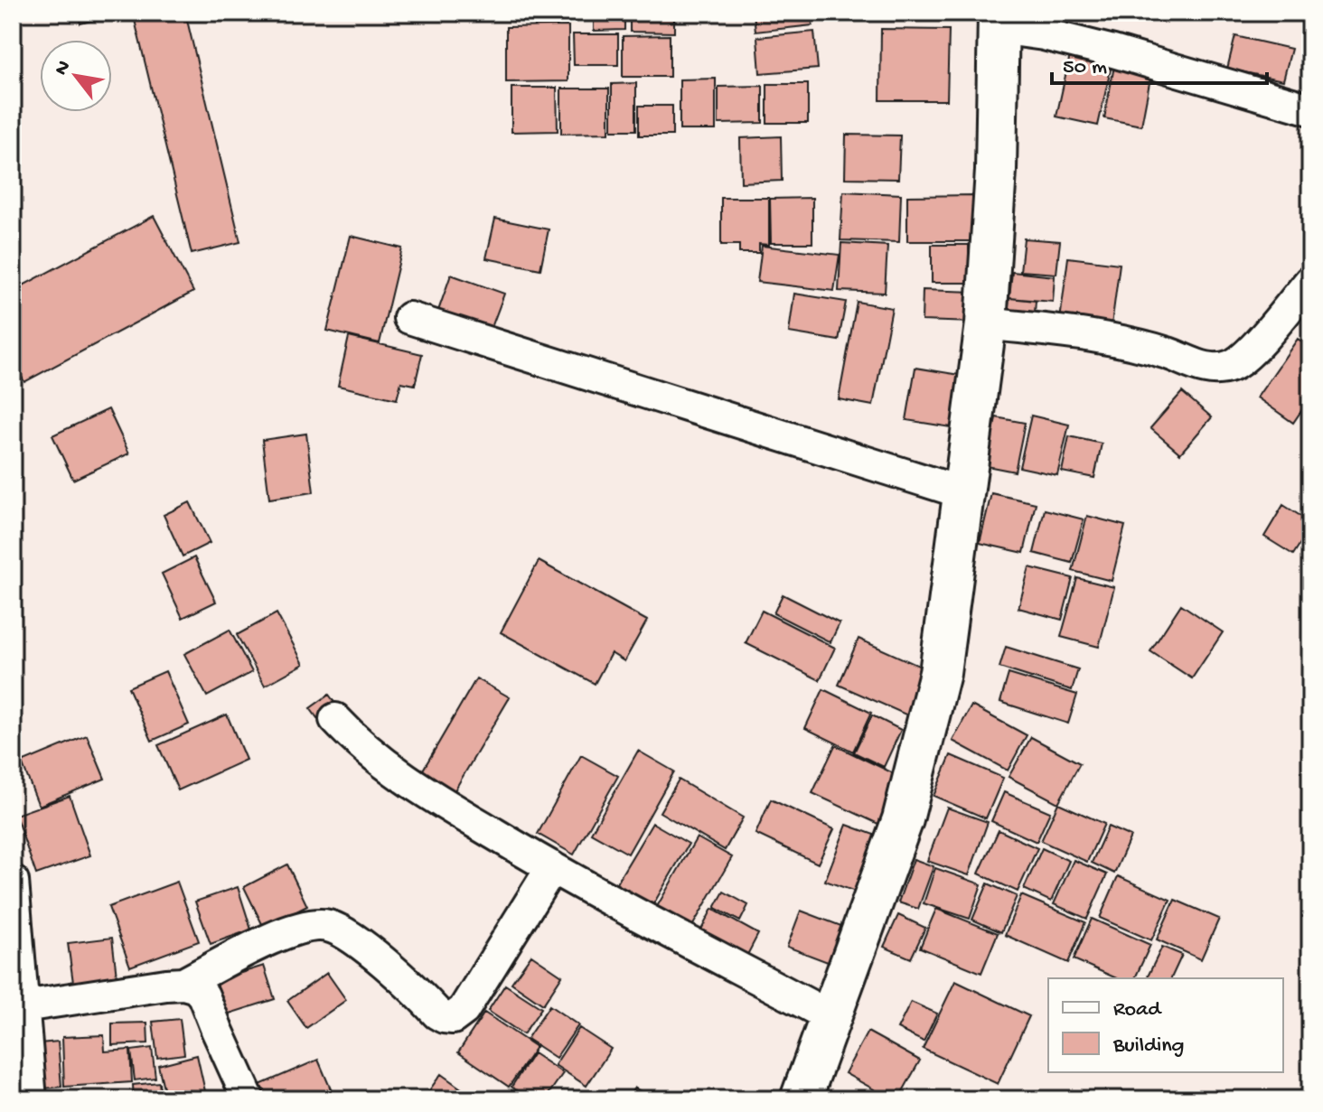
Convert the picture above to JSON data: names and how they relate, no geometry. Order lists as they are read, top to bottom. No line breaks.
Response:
{"legend":["Road","Building"],"scale_bar":"50 m","north":"top left"}
